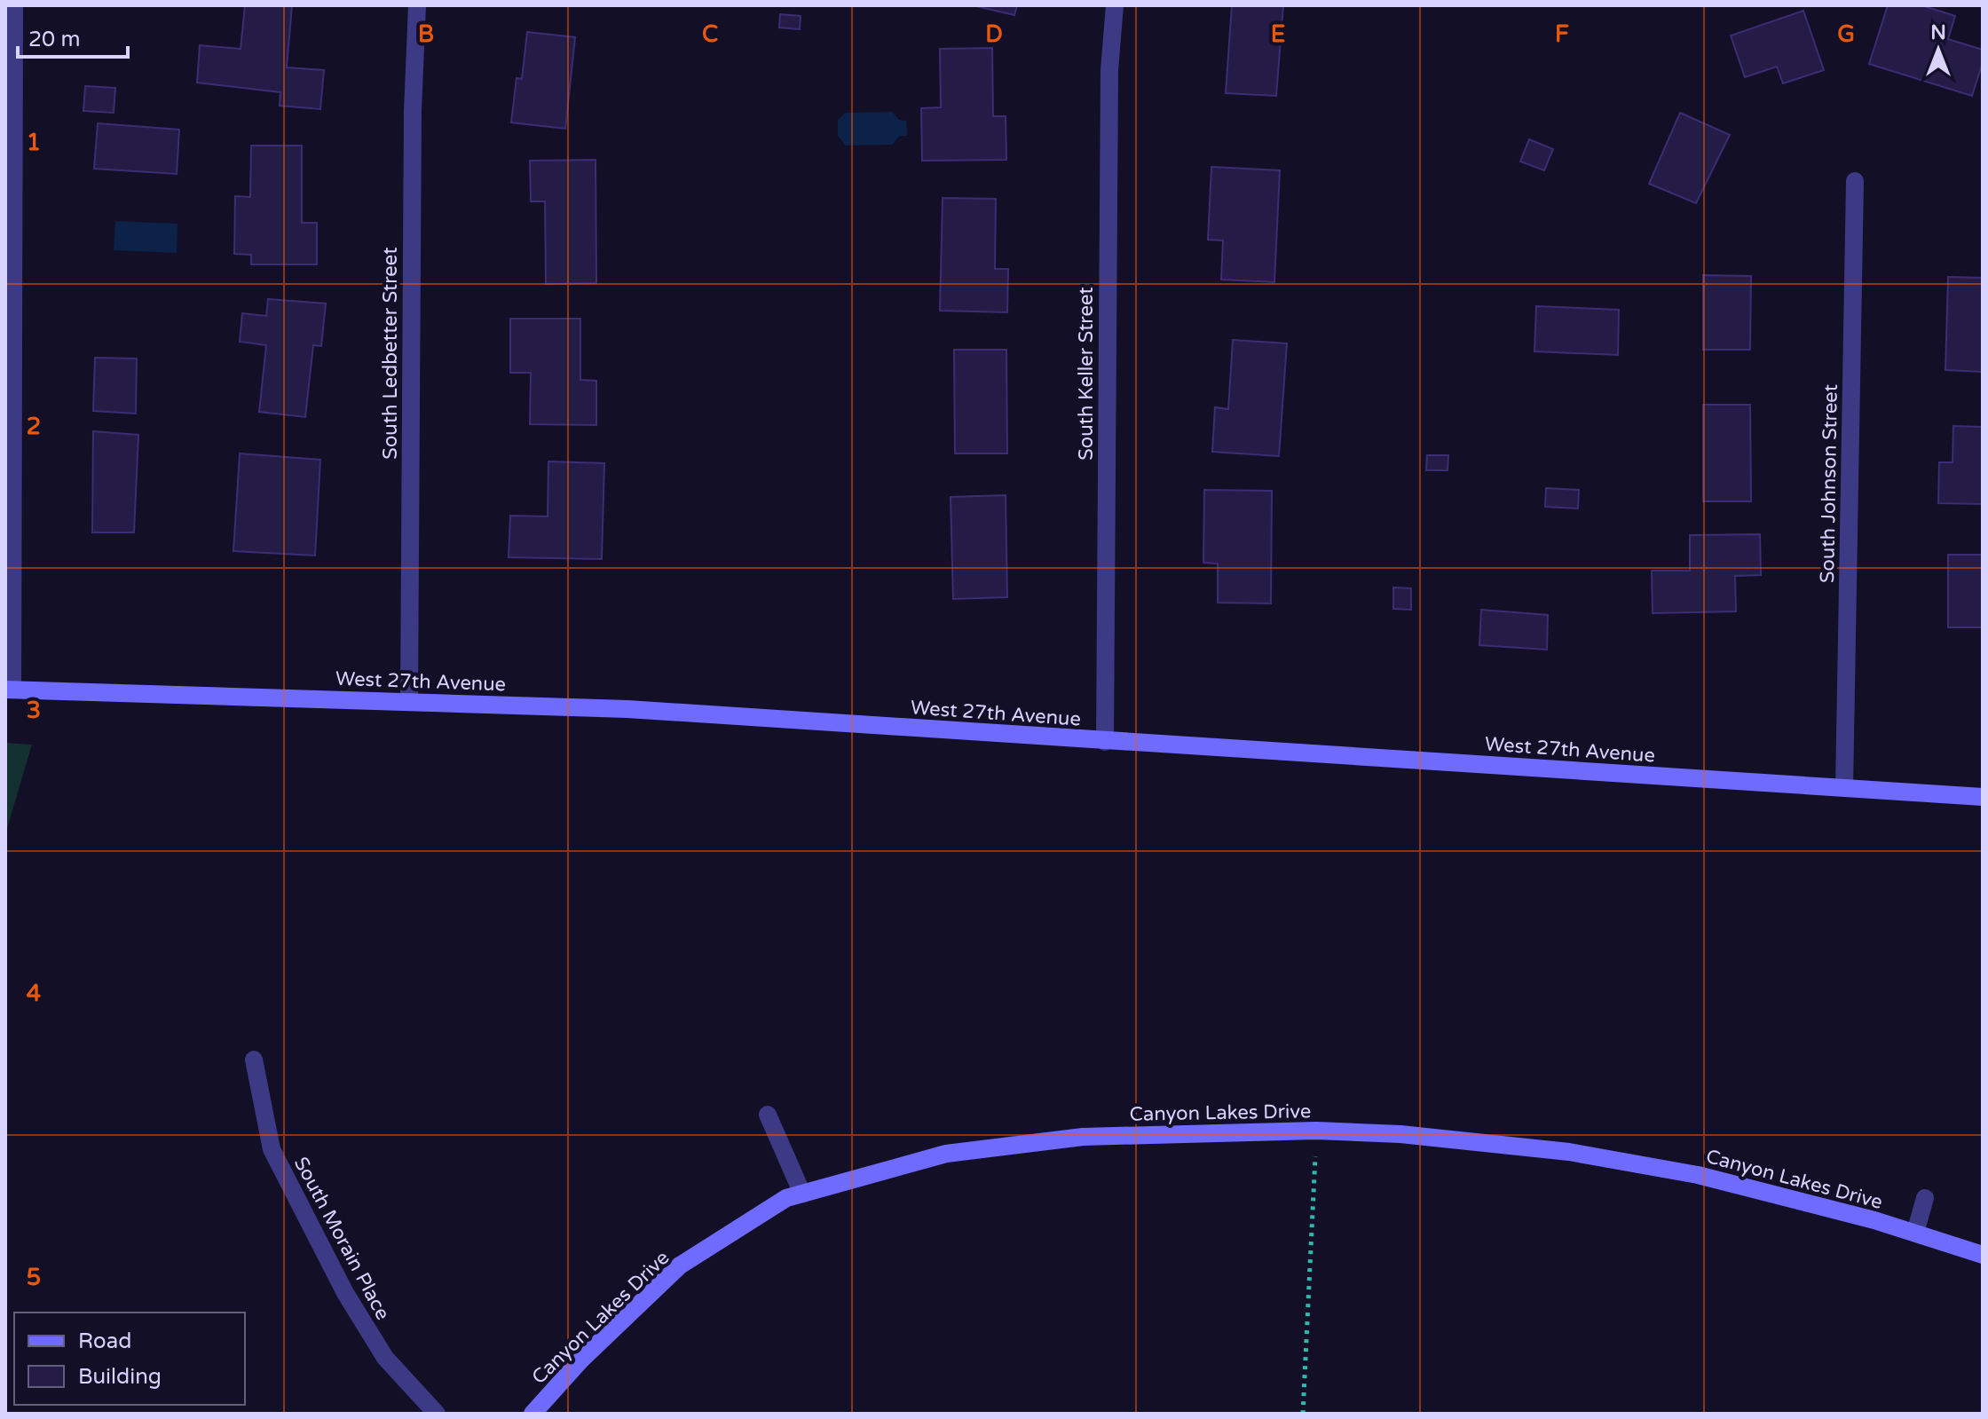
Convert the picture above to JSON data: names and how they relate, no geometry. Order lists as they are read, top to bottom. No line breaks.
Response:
{"streets":{"main road":["West 27th Avenue","Canyon Lakes Drive"],"street":["South Ledbetter Street","South Keller Street","South Johnson Street","South Morain Place"]},"crossings":[["South Ledbetter Street","West 27th Avenue"],["South Keller Street","West 27th Avenue"],["South Johnson Street","West 27th Avenue"]],"legend":["Road","Building"],"scale_bar":"20 m","north":"top","grid":{"columns":["B","C","D","E","F","G"],"rows":["1","2","3","4","5"]}}
